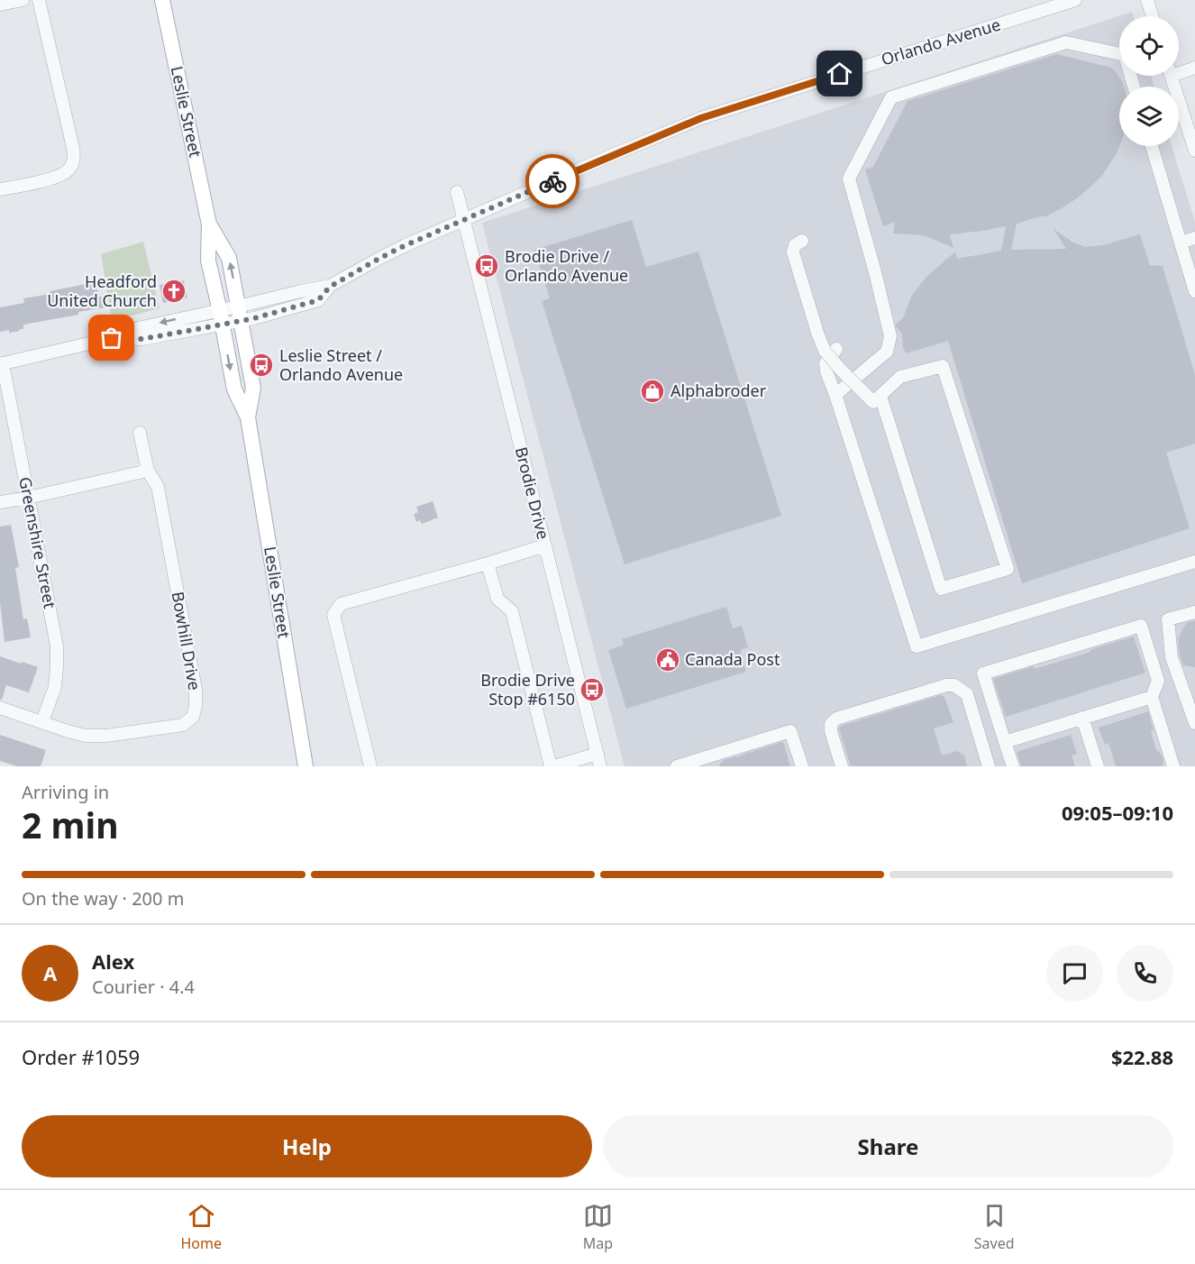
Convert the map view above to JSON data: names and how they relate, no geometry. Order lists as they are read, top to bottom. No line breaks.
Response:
{"streets":{"main road":["Leslie Street"],"street":["Orlando Avenue","Brodie Drive","Greenshire Street","Bowhill Drive"]},"crossings":[["Orlando Avenue","Leslie Street"],["Orlando Avenue","Brodie Drive"],["Orlando Avenue","Greenshire Street"],["Greenshire Street","Bowhill Drive"]],"places":{"bus stop":["Brodie Drive / Orlando Avenue","Leslie Street / Orlando Avenue","Brodie Drive Stop #6150"],"church":["Headford United Church"],"shop":["Alphabroder"],"public building":["Canada Post"]},"page":{"heading":["2 min","Arriving in","09:05–09:10"],"panel":["Alex","Courier · 4.4","Order #1059","$22.88"],"bar":"On the way · 200 m","round":"A","buttons":["Help","Share"],"tabs":["Home","Map","Saved"]}}
